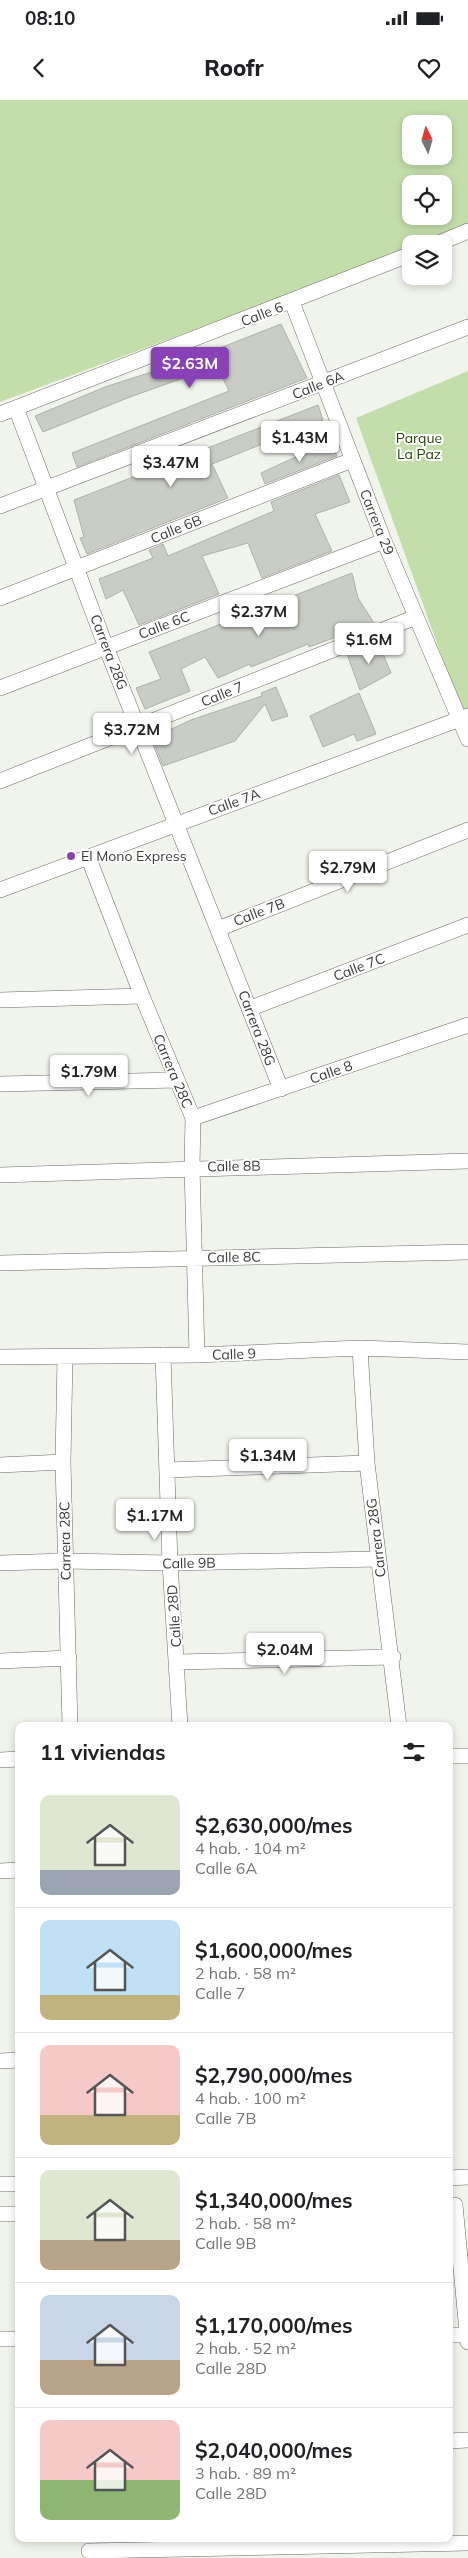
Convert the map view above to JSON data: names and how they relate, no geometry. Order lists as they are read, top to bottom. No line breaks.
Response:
{"streets":{"street":["Calle 6","Calle 6A","Carrera 29","Calle 6B","Calle 6C","Carrera 28G","Calle 7","Calle 7A","Calle 7B","Calle 7C","Carrera 28C","Calle 8","Calle 8B","Calle 8C","Calle 9","Calle 9B","Calle 28D"]},"crossings":[["Calle 6","Carrera 29"],["Calle 6","Carrera 28G"],["Calle 6A","Carrera 29"],["Calle 6A","Carrera 28G"],["Carrera 29","Calle 6B"],["Carrera 29","Calle 6C"],["Carrera 29","Calle 7"],["Carrera 29","Calle 7A"],["Calle 6B","Carrera 28G"],["Calle 6C","Carrera 28G"],["Carrera 28G","Calle 7"],["Carrera 28G","Calle 7A"],["Carrera 28G","Calle 7B"],["Carrera 28G","Calle 7C"],["Carrera 28G","Calle 8"],["Carrera 28G","Calle 9"],["Carrera 28G","Calle 9B"],["Calle 7A","Carrera 28C"],["Carrera 28C","Calle 8"],["Carrera 28C","Calle 8B"],["Carrera 28C","Calle 8C"],["Carrera 28C","Calle 9"],["Carrera 28C","Calle 9B"],["Calle 9","Calle 28D"],["Calle 9B","Calle 28D"]],"parks":["Parque La Paz"],"places":["El Mono Express"],"north":"top","page":{"status":"08:10","header":"Roofr","price":["$2.63M","$1.43M","$3.47M","$2.37M","$1.6M","$3.72M","$2.79M","$1.79M","$1.34M","$1.17M","$2.04M"],"heading":"11 viviendas","list":[{"name":"$2,630,000/mes","note":"4 hab. · 104 m² · Calle 6A"},{"name":"$1,600,000/mes","note":"2 hab. · 58 m² · Calle 7"},{"name":"$2,790,000/mes","note":"4 hab. · 100 m² · Calle 7B"},{"name":"$1,340,000/mes","note":"2 hab. · 58 m² · Calle 9B"},{"name":"$1,170,000/mes","note":"2 hab. · 52 m² · Calle 28D"},{"name":"$2,040,000/mes","note":"3 hab. · 89 m² · Calle 28D"}]}}
